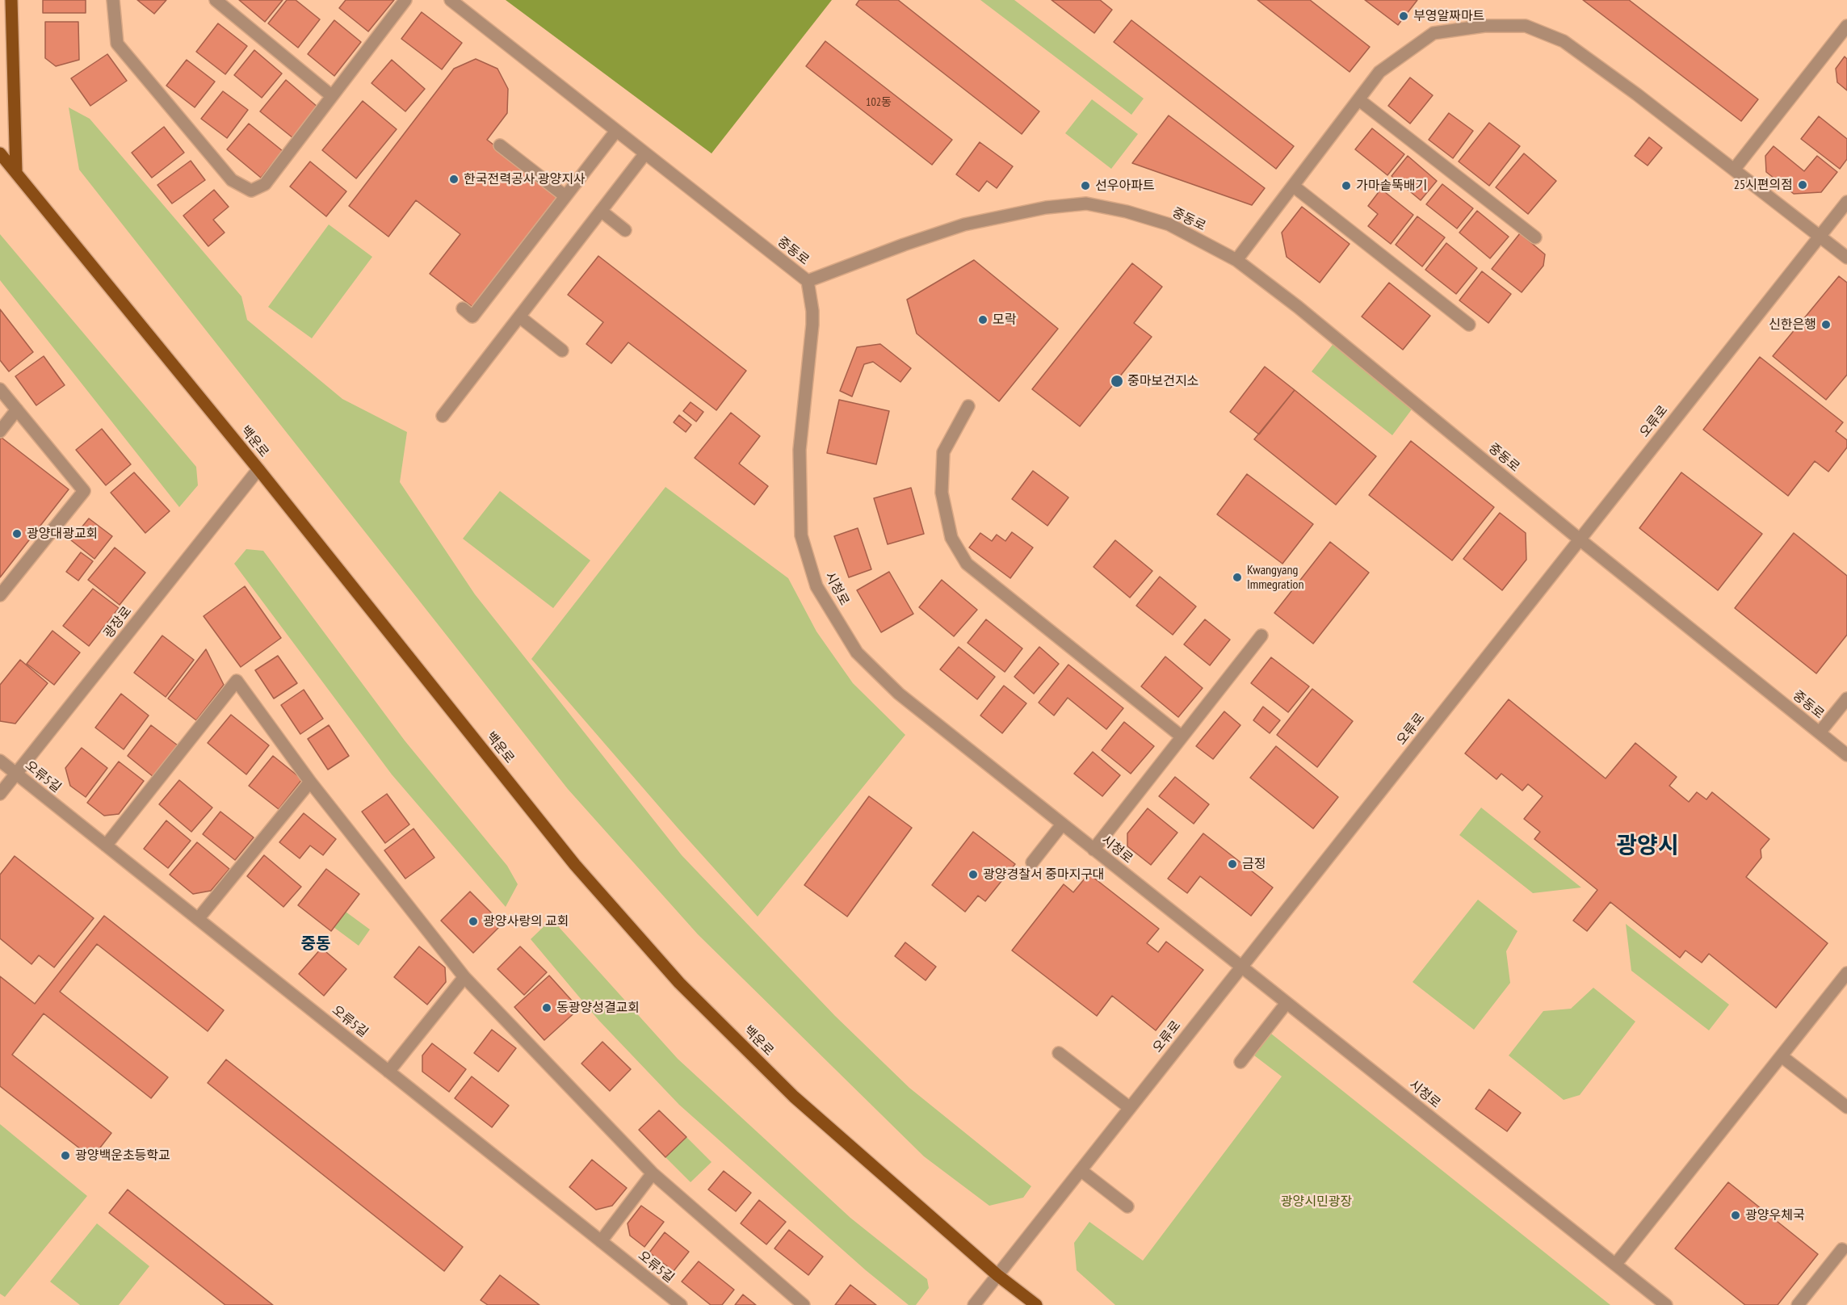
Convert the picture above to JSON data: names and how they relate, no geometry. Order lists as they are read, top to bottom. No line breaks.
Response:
{"streets":{"main road":["백운로"],"street":["중동로","오류로","시청로","광장로","오류5길"]},"crossings":[["중동로","오류로"],["중동로","시청로"],["오류로","백운로"],["오류로","시청로"],["백운로","광장로"],["광장로","오류5길"]],"districts":["광양시","중동"],"parks":["광양시민광장"],"places":["부영알짜마트","한국전력공사 광양지사","25시편의점","선우아파트","가마솥뚝배기","모락","신한은행","중마보건지소","광양대광교회","Kwangyang Immegration","금정","광양경찰서 중마지구대","광양사랑의 교회","동광양성결교회","광양백운초등학교","광양우체국"],"house_numbers":["102동"]}
